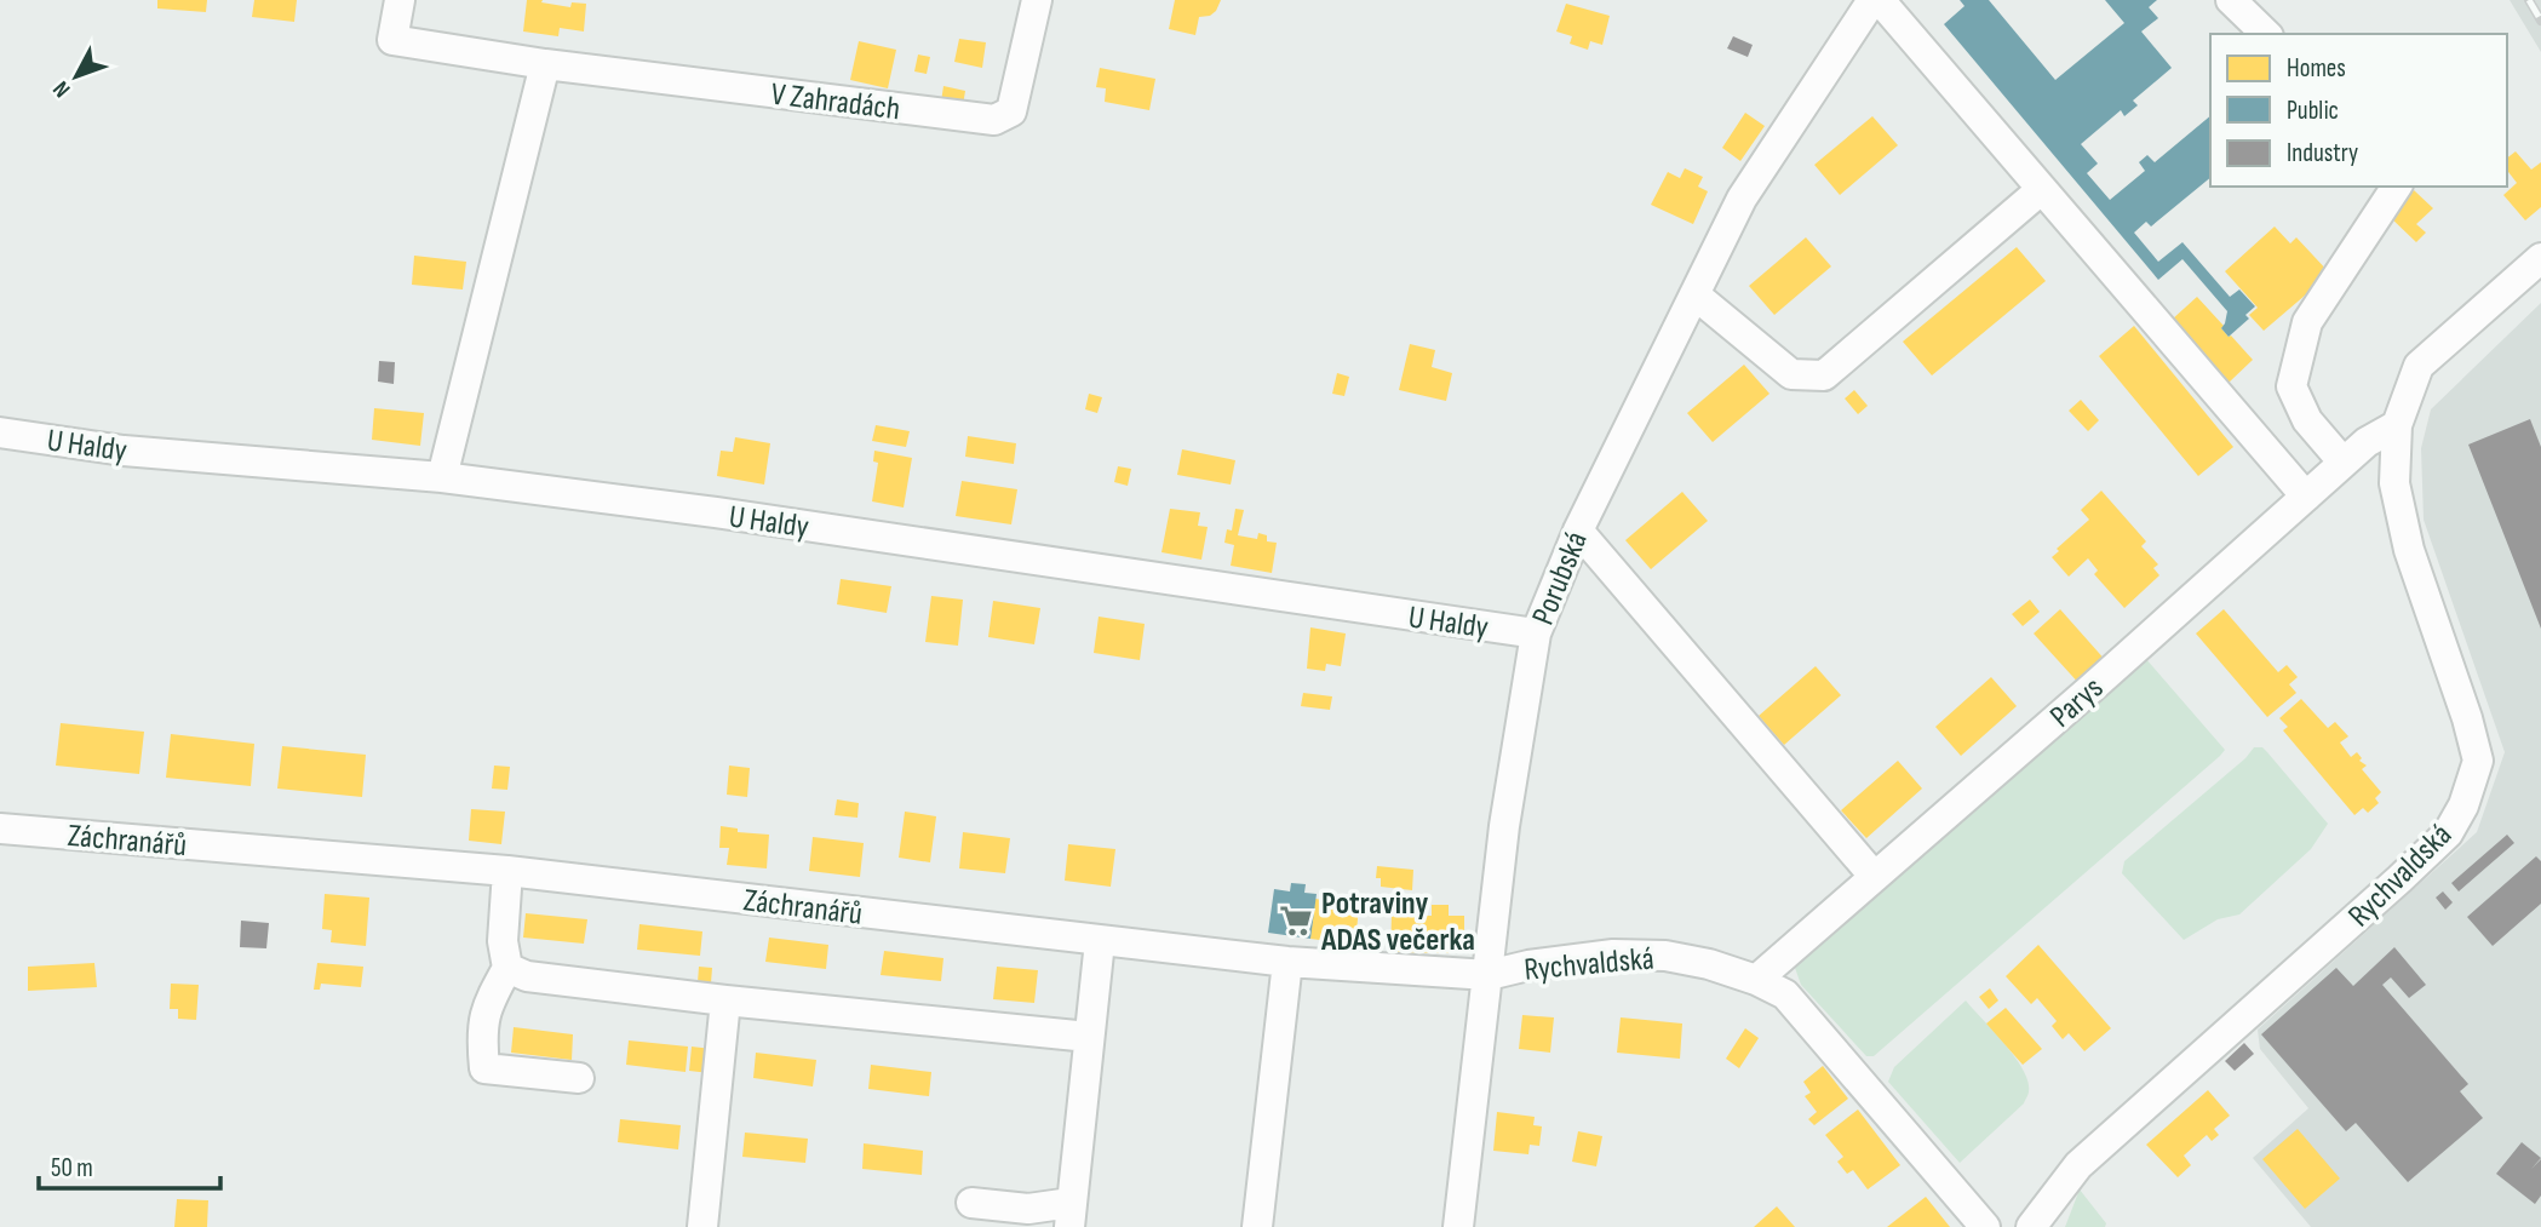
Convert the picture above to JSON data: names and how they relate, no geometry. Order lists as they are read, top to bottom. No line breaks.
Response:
{"streets":{"street":["V Zahradách","U Haldy","Porubská","Parys","Záchranářů","Rychvaldská"]},"crossings":[["U Haldy","Porubská"],["Porubská","Záchranářů"],["Porubská","Rychvaldská"],["Parys","Rychvaldská"],["Záchranářů","Rychvaldská"]],"places":{"supermarket":["Potraviny ADAS večerka"]},"legend":["Homes","Public","Industry"],"scale_bar":"50 m","north":"bottom left"}
